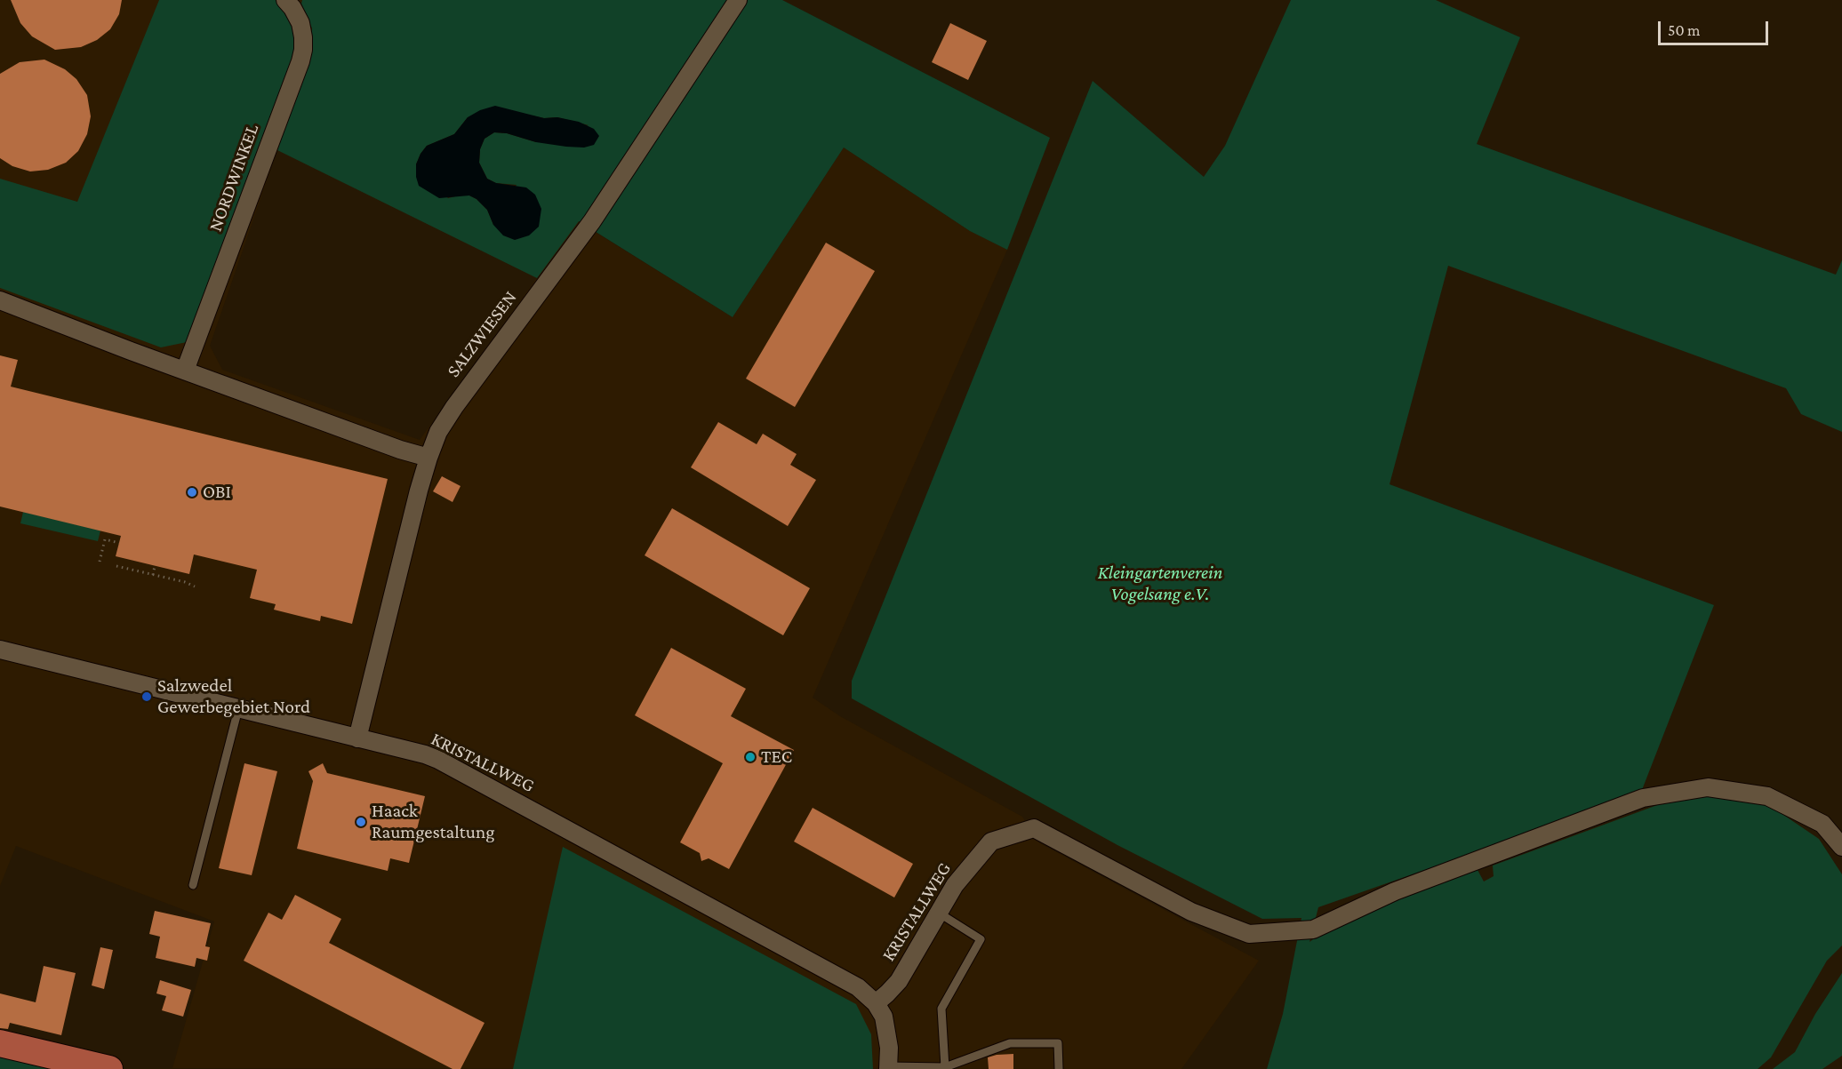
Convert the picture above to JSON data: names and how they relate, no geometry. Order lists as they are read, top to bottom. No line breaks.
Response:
{"streets":{"street":["NORDWINKEL","SALZWIESEN","KRISTALLWEG"]},"crossings":[["SALZWIESEN","KRISTALLWEG"]],"parks":["Kleingartenverein Vogelsang e.V."],"places":["OBI","Salzwedel Gewerbegebiet Nord","TEC","Haack Raumgestaltung"],"scale_bar":"50 m"}
